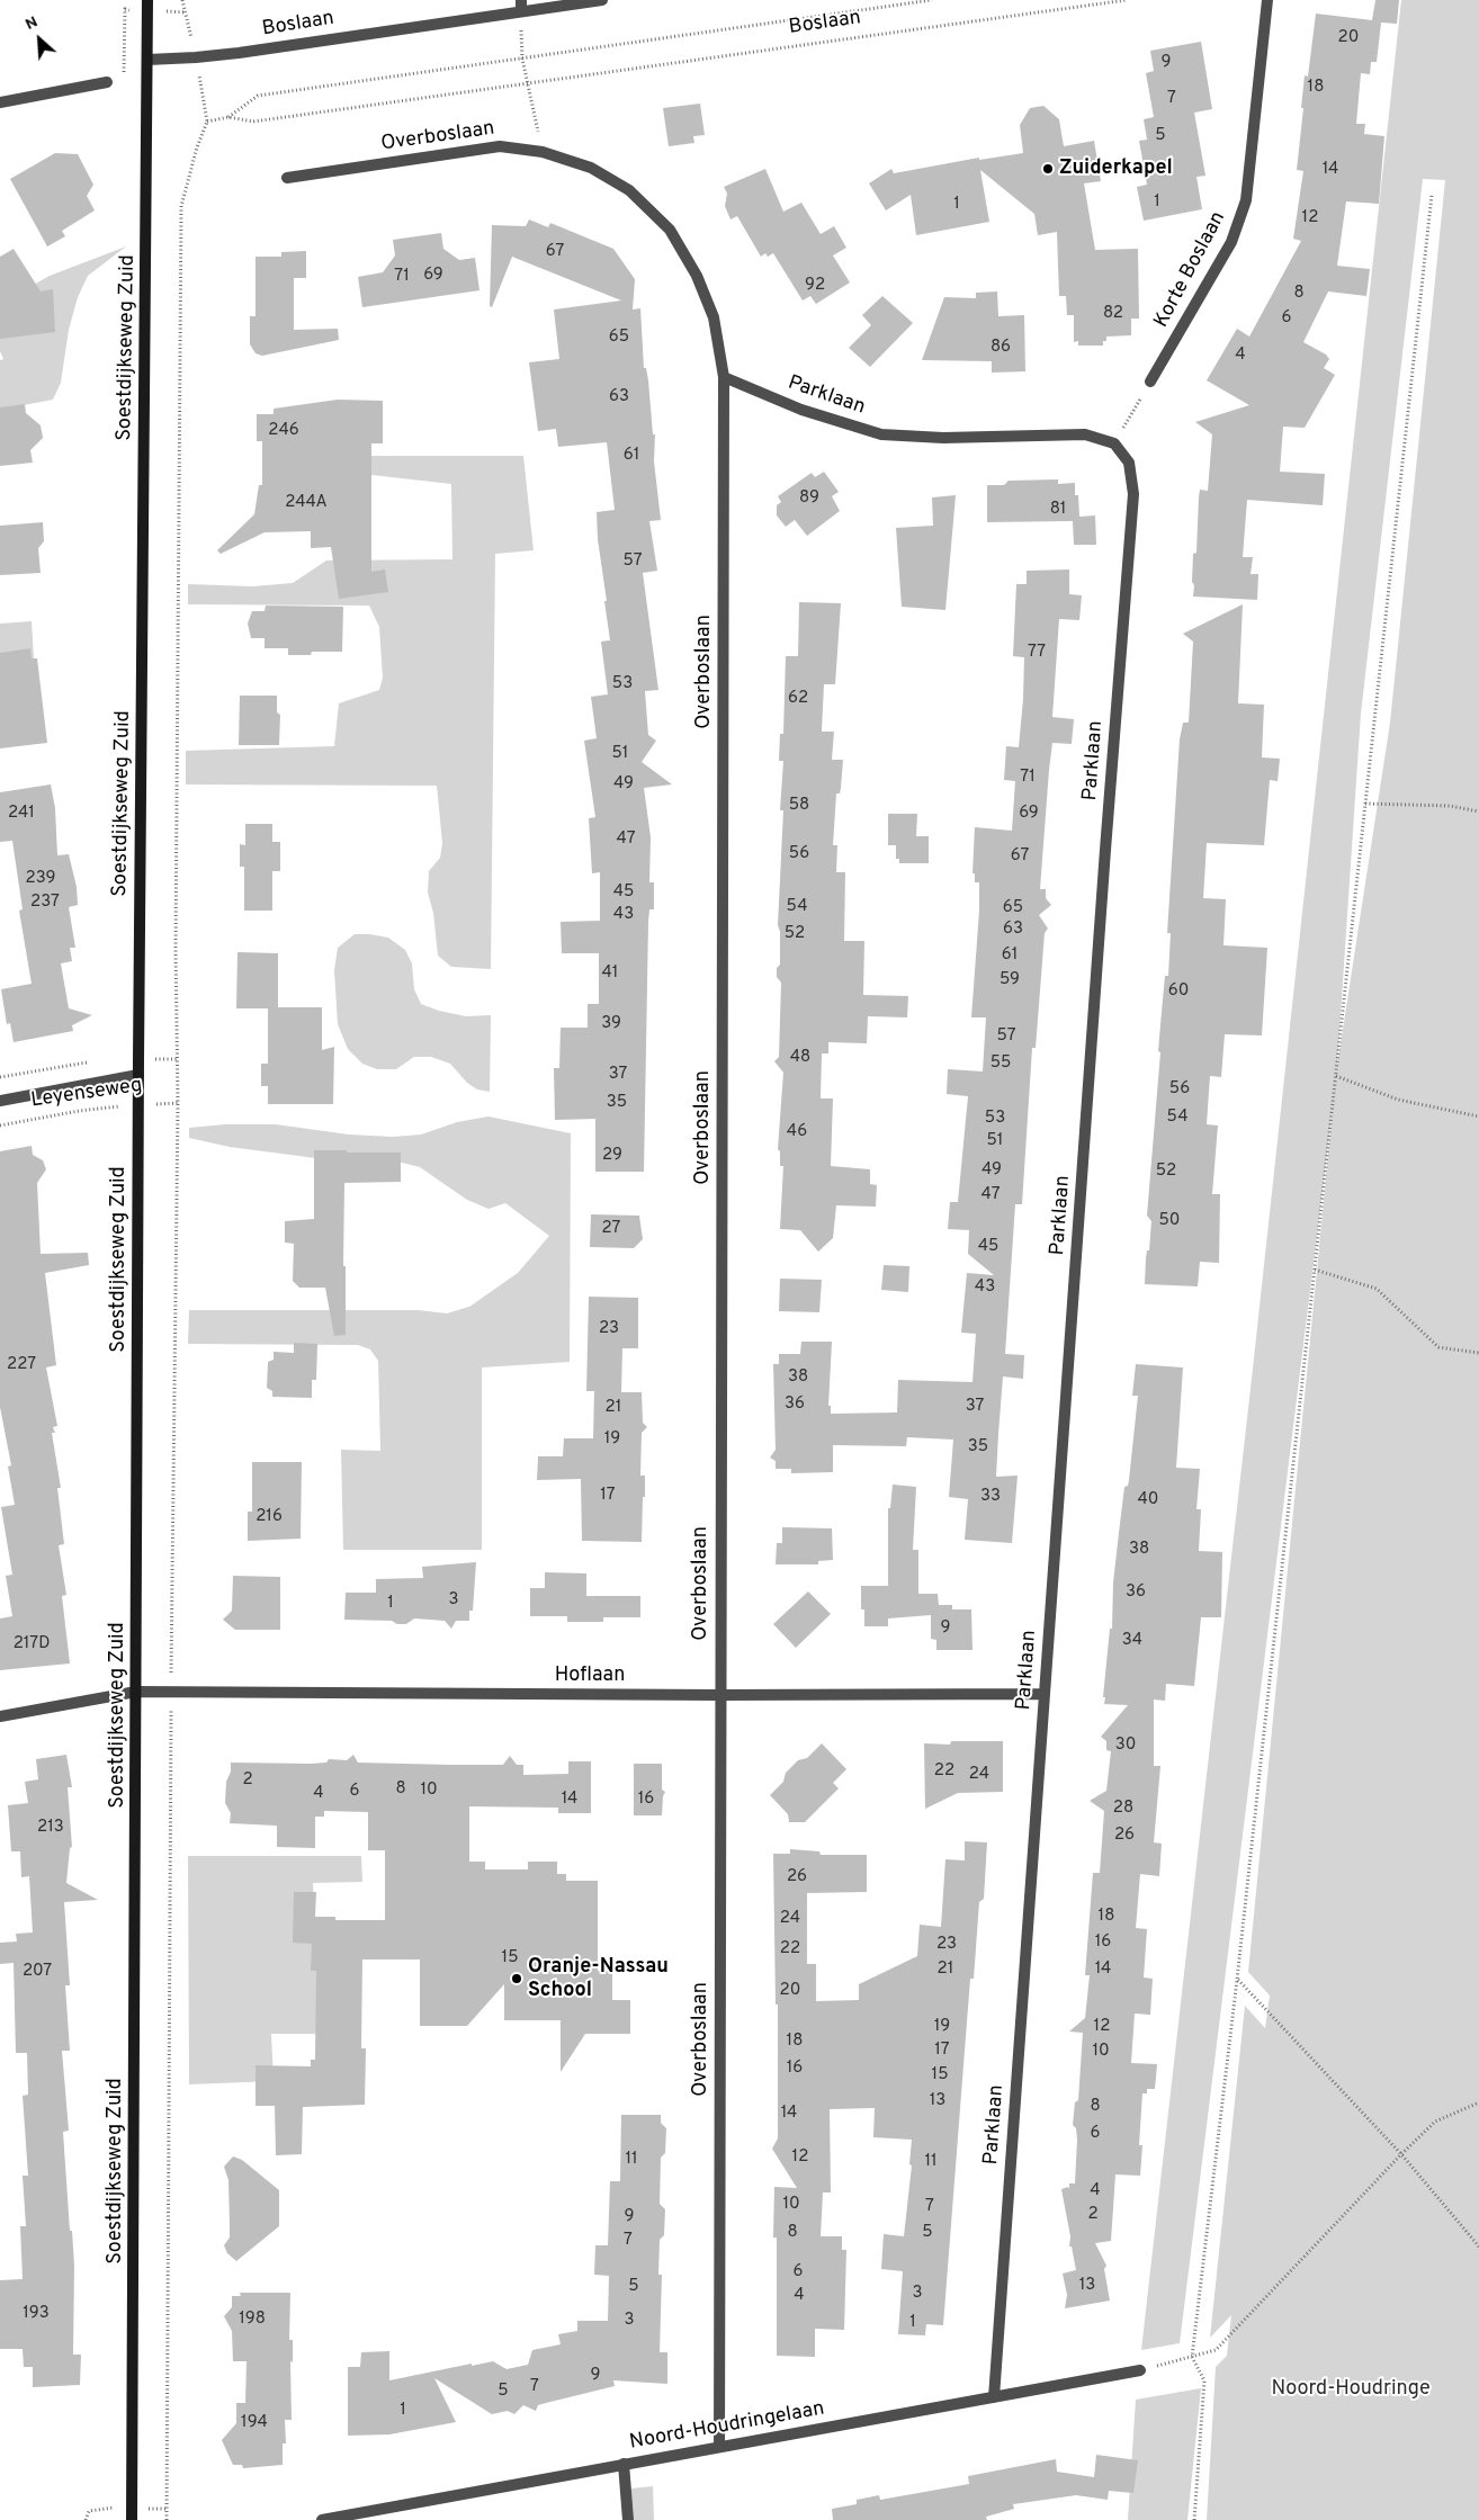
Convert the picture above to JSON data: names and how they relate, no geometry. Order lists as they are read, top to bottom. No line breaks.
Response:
{"streets":{"main road":["Soestdijkseweg Zuid"],"street":["Boslaan","Overboslaan","Korte Boslaan","Parklaan","Leyenseweg","Hoflaan","Noord-Houdringelaan"]},"crossings":[["Boslaan","Soestdijkseweg Zuid"],["Boslaan","Leyenseweg"],["Overboslaan","Parklaan"],["Overboslaan","Hoflaan"],["Overboslaan","Noord-Houdringelaan"],["Soestdijkseweg Zuid","Leyenseweg"],["Soestdijkseweg Zuid","Hoflaan"],["Parklaan","Hoflaan"],["Parklaan","Noord-Houdringelaan"]],"parks":["Noord-Houdringe"],"places":["Zuiderkapel","Oranje-Nassau School"],"house_numbers":["20","9","18","7","5","14","1","1","12","67","69","71","92","8","82","6","65","86","4","63","246","61","89","244A","81","57","77","53","62","51","71","49","58","241","69","47","56","67","239","45","237","54","65","43","63","52","61","41","59","60","39","57","48","55","37","56","35","54","53","46","51","29","49","52","47","50","27","45","43","23","227","38","36","37","21","19","35","17","33","40","216","38","36","3","1","9","34","217D","30","22","24","2","8","10","6","4","14","16","28","213","26","26","18","24","16","23","22","15","21","14","207","20","19","12","18","17","10","16","15","13","8","14","6","12","11","11","4","10","7","2","9","8","5","7","6","13","5","3","4","193","198","3","1","9","7","5","1","194"],"north":"top left"}
